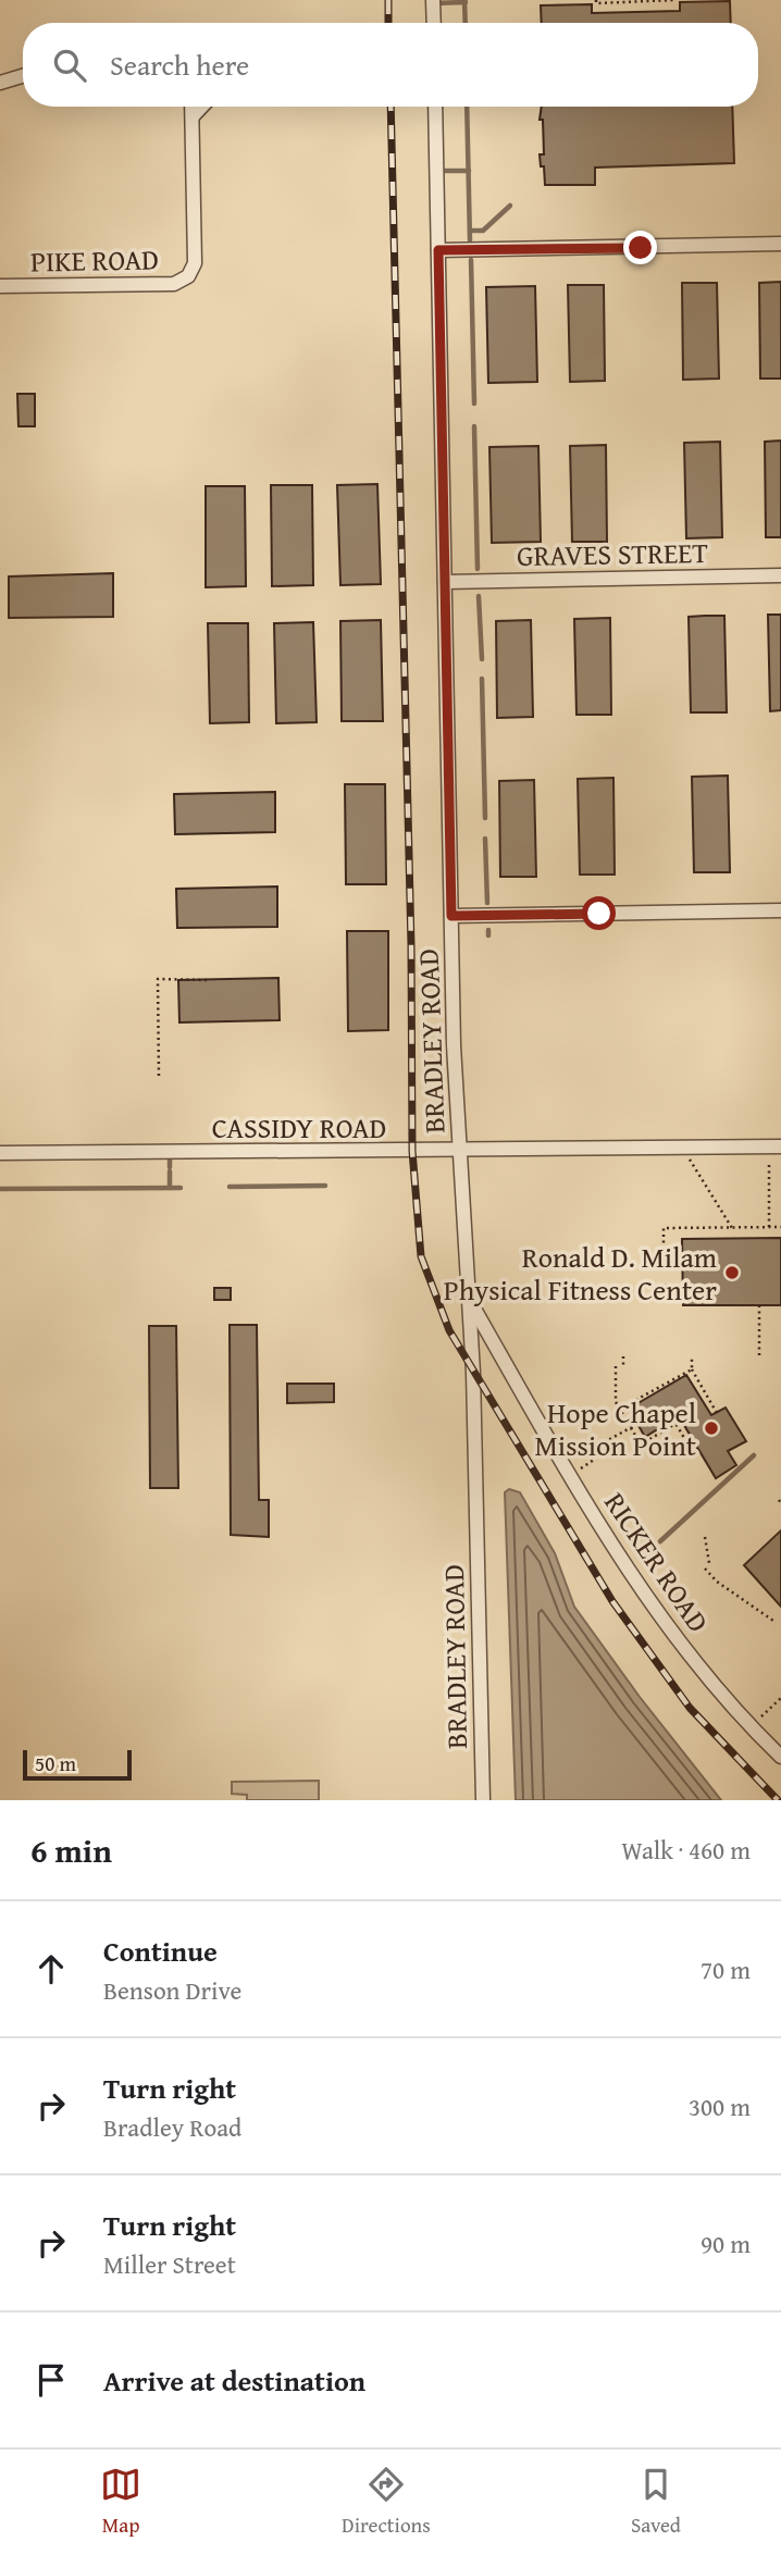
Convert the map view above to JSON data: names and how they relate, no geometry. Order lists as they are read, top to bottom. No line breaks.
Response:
{"streets":{"street":["PIKE ROAD","GRAVES STREET","BRADLEY ROAD","CASSIDY ROAD","RICKER ROAD"]},"crossings":[["GRAVES STREET","BRADLEY ROAD"],["BRADLEY ROAD","CASSIDY ROAD"],["BRADLEY ROAD","RICKER ROAD"]],"places":["Ronald D. Milam Physical Fitness Center","Hope Chapel Mission Point"],"scale_bar":"50 m","page":{"search":"Search here","scale":"50 m","heading":["6 min","Walk · 460 m"],"list":[["Continue","Benson Drive","70 m"],["Turn right","Bradley Road","300 m"],["Turn right","Miller Street","90 m"],"Arrive at destination"],"nav":["Map","Directions","Saved"]}}
